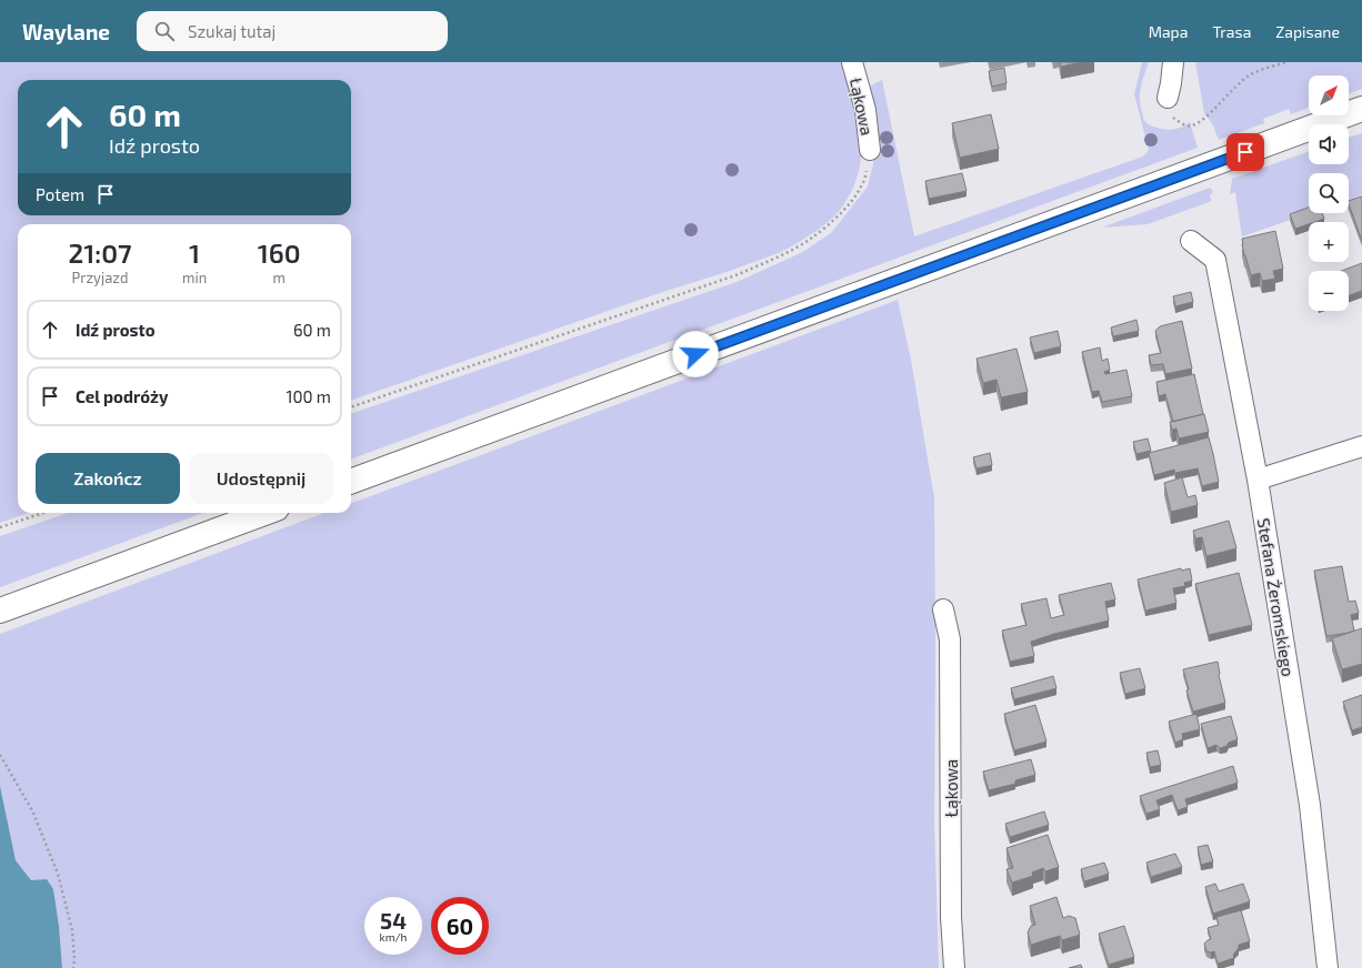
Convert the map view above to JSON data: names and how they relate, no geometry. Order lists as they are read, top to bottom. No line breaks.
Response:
{"streets":{"street":["Łąkowa","Stefana Żeromskiego"]},"north":"top right","page":{"header":"Waylane","search":"Szukaj tutaj","nav":["Mapa","Trasa","Zapisane"],"map_buttons":["+","−"],"turn":["60 m","Idź prosto"],"then":"Potem","eta":["21:07","Przyjazd","1","min","160","m"],"list":[{"name":"Idź prosto","value":"60 m"},{"name":"Cel podróży","value":"100 m"}],"buttons":["Zakończ","Udostępnij"],"speed":"54 km/h","limit":"60"}}
